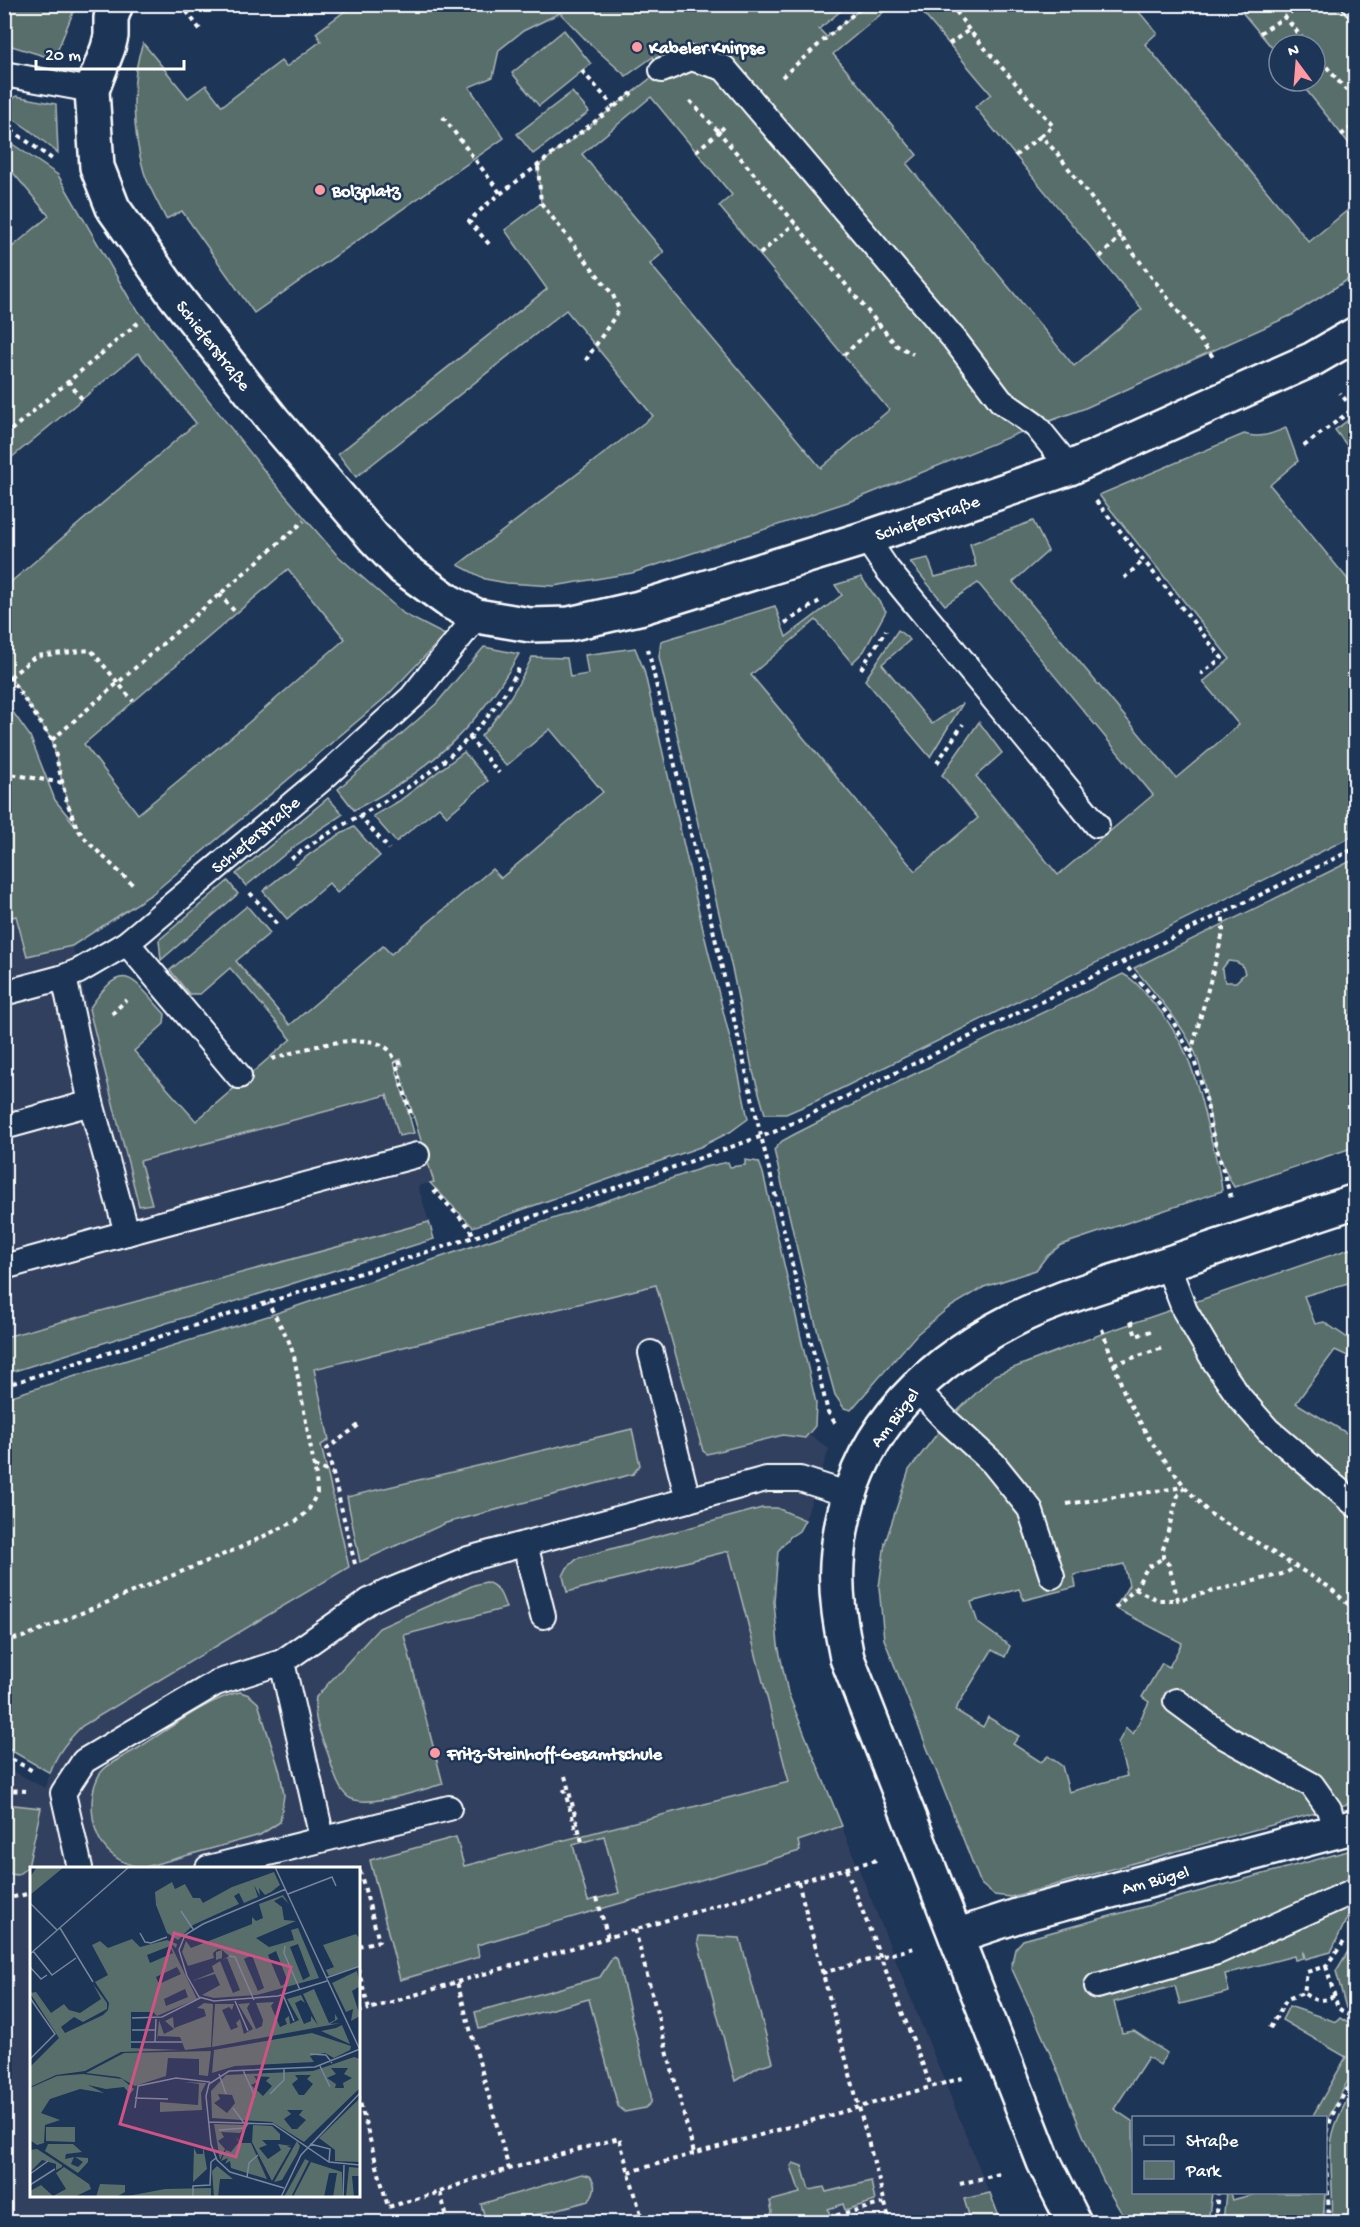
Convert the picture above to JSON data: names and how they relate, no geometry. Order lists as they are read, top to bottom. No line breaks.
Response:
{"streets":{"street":["Schieferstraße","Am Bügel"]},"places":["Kabeler Knirpse","Bolzplatz","Fritz-Steinhoff-Gesamtschule"],"legend":["Straße","Park"],"scale_bar":"20 m","north":"top"}
